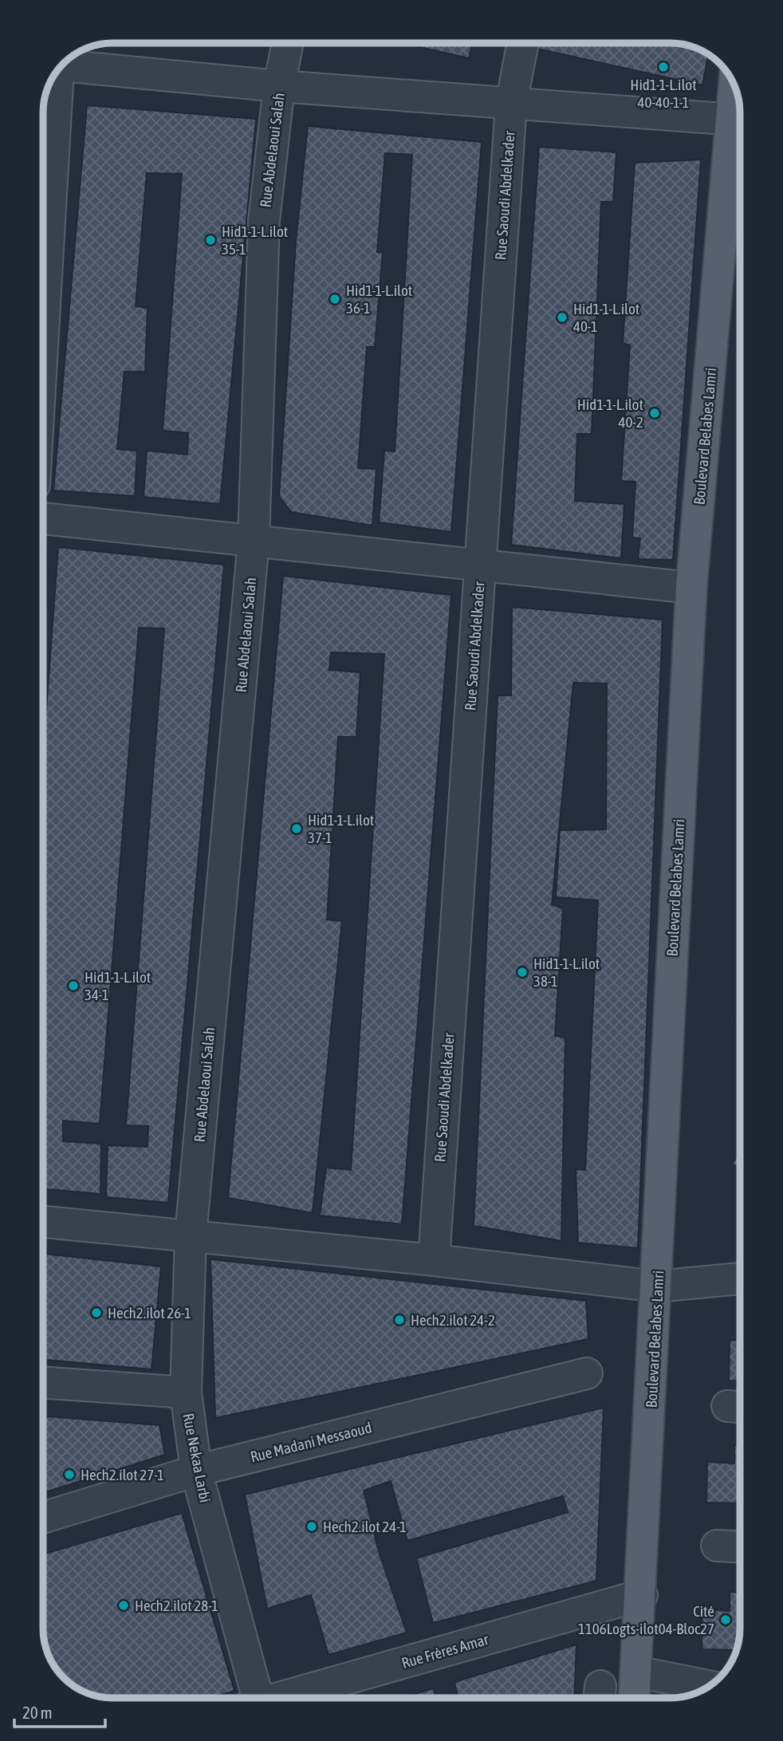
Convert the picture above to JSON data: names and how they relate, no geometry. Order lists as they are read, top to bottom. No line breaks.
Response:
{"streets":{"main road":["Boulevard Belabes Lamri"],"street":["Rue Abdelaoui Salah","Rue Saoudi Abdelkader","Rue Madani Messaoud","Rue Nekaa Larbi","Rue Frères Amar"]},"crossings":[["Rue Abdelaoui Salah","Rue Nekaa Larbi"],["Boulevard Belabes Lamri","Rue Frères Amar"],["Rue Madani Messaoud","Rue Nekaa Larbi"]],"places":["Hid1-1-L.ilot 40-40-1-1","Hid1-1-L.ilot 35-1","Hid1-1-L.ilot 36-1","Hid1-1-L.ilot 40-1","Hid1-1-L.ilot 40-2","Hid1-1-L.ilot 37-1","Hid1-1-L.ilot 38-1","Hid1-1-L.ilot 34-1","Hech2.ilot 26-1","Hech2.ilot 24-2","Hech2.ilot 27-1","Hech2.ilot 24-1","Hech2.ilot 28-1","Cité 1106Logts-ilot04-Bloc27"],"scale_bar":"20 m"}
